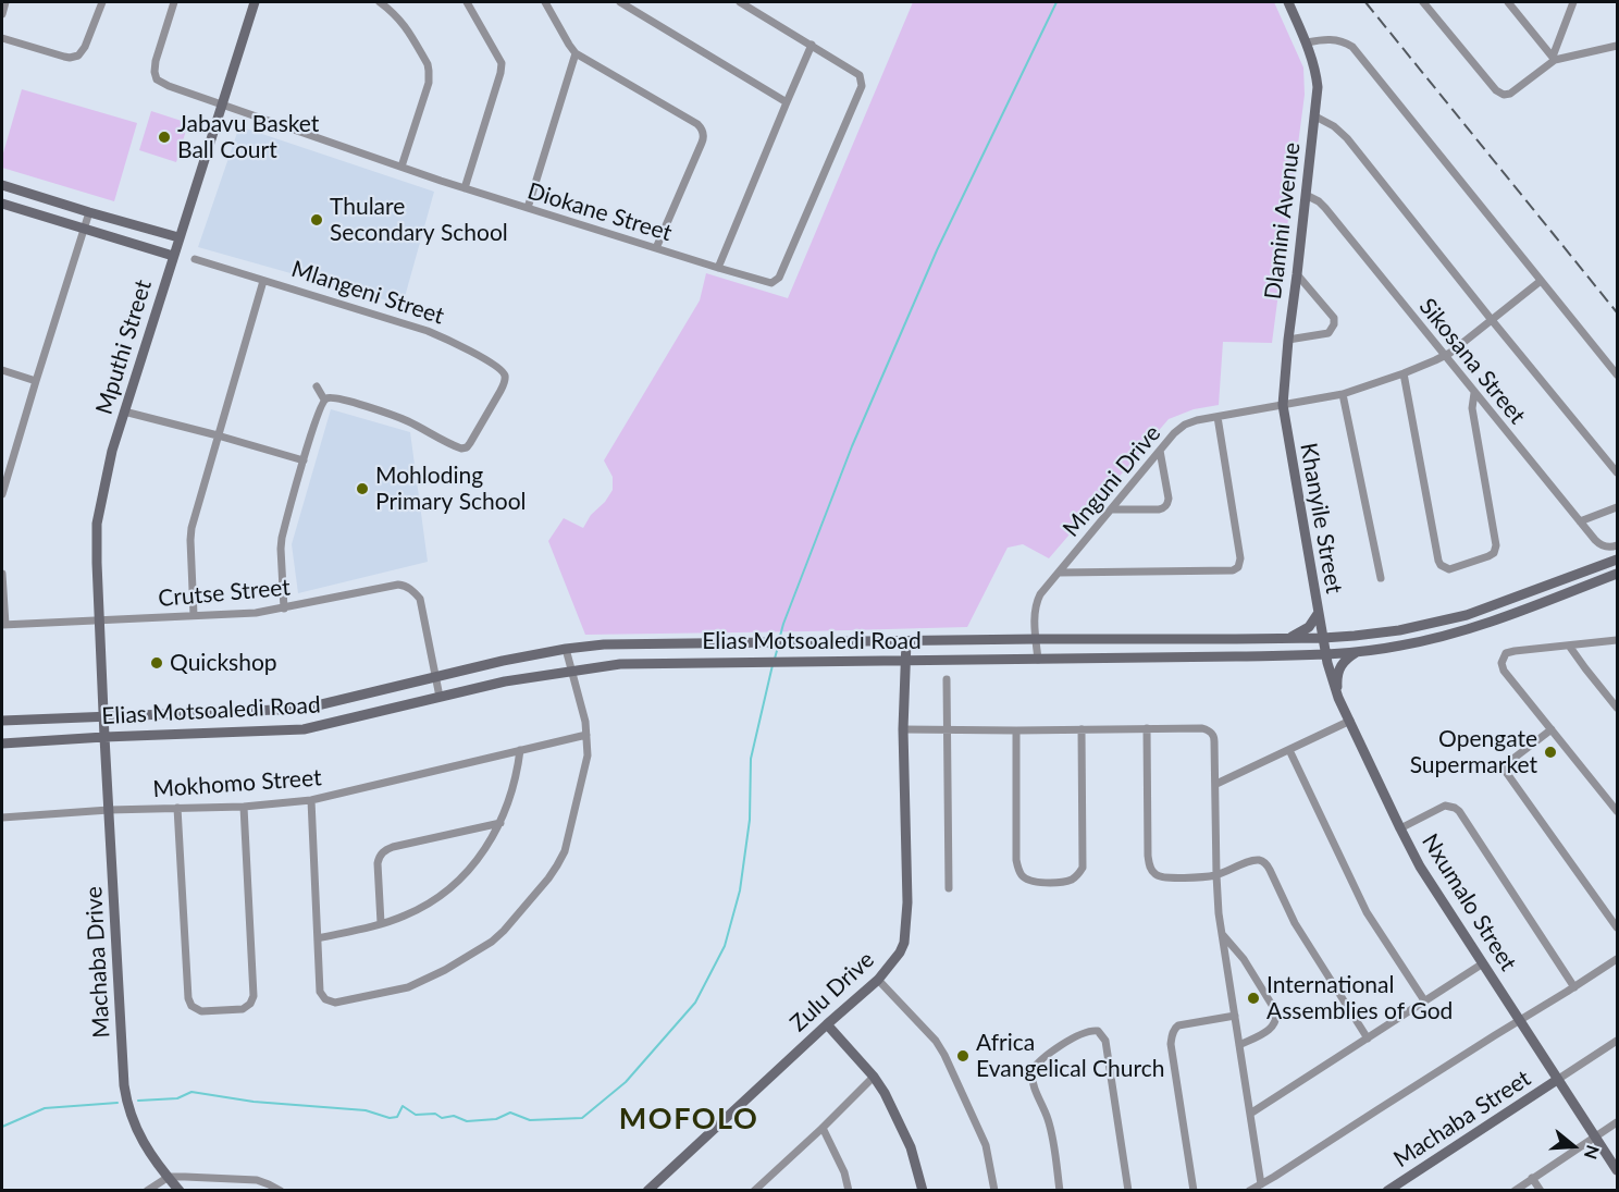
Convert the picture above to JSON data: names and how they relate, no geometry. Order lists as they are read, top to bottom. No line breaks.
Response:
{"streets":{"main road":["Dlamini Avenue","Mputhi Street","Khanyile Street","Elias Motsoaledi Road","Nxumalo Street","Machaba Drive","Zulu Drive","Machaba Street"],"street":["Diokane Street","Mlangeni Street","Sikosana Street","Mnguni Drive","Crutse Street","Mokhomo Street"]},"crossings":[["Diokane Street","Mputhi Street"],["Dlamini Avenue","Sikosana Street"],["Dlamini Avenue","Mnguni Drive"],["Dlamini Avenue","Khanyile Street"],["Mputhi Street","Crutse Street"],["Mputhi Street","Elias Motsoaledi Road"],["Mputhi Street","Machaba Drive"],["Sikosana Street","Mnguni Drive"],["Mnguni Drive","Khanyile Street"],["Mnguni Drive","Elias Motsoaledi Road"],["Khanyile Street","Elias Motsoaledi Road"],["Khanyile Street","Nxumalo Street"],["Crutse Street","Elias Motsoaledi Road"],["Elias Motsoaledi Road","Nxumalo Street"],["Elias Motsoaledi Road","Machaba Drive"],["Elias Motsoaledi Road","Zulu Drive"],["Mokhomo Street","Machaba Drive"],["Nxumalo Street","Machaba Street"]],"districts":["MOFOLO"],"places":["Jabavu Basket Ball Court","Thulare Secondary School","Mohloding Primary School","Quickshop","Opengate Supermarket","International Assemblies of God","Africa Evangelical Church"],"north":"right"}
